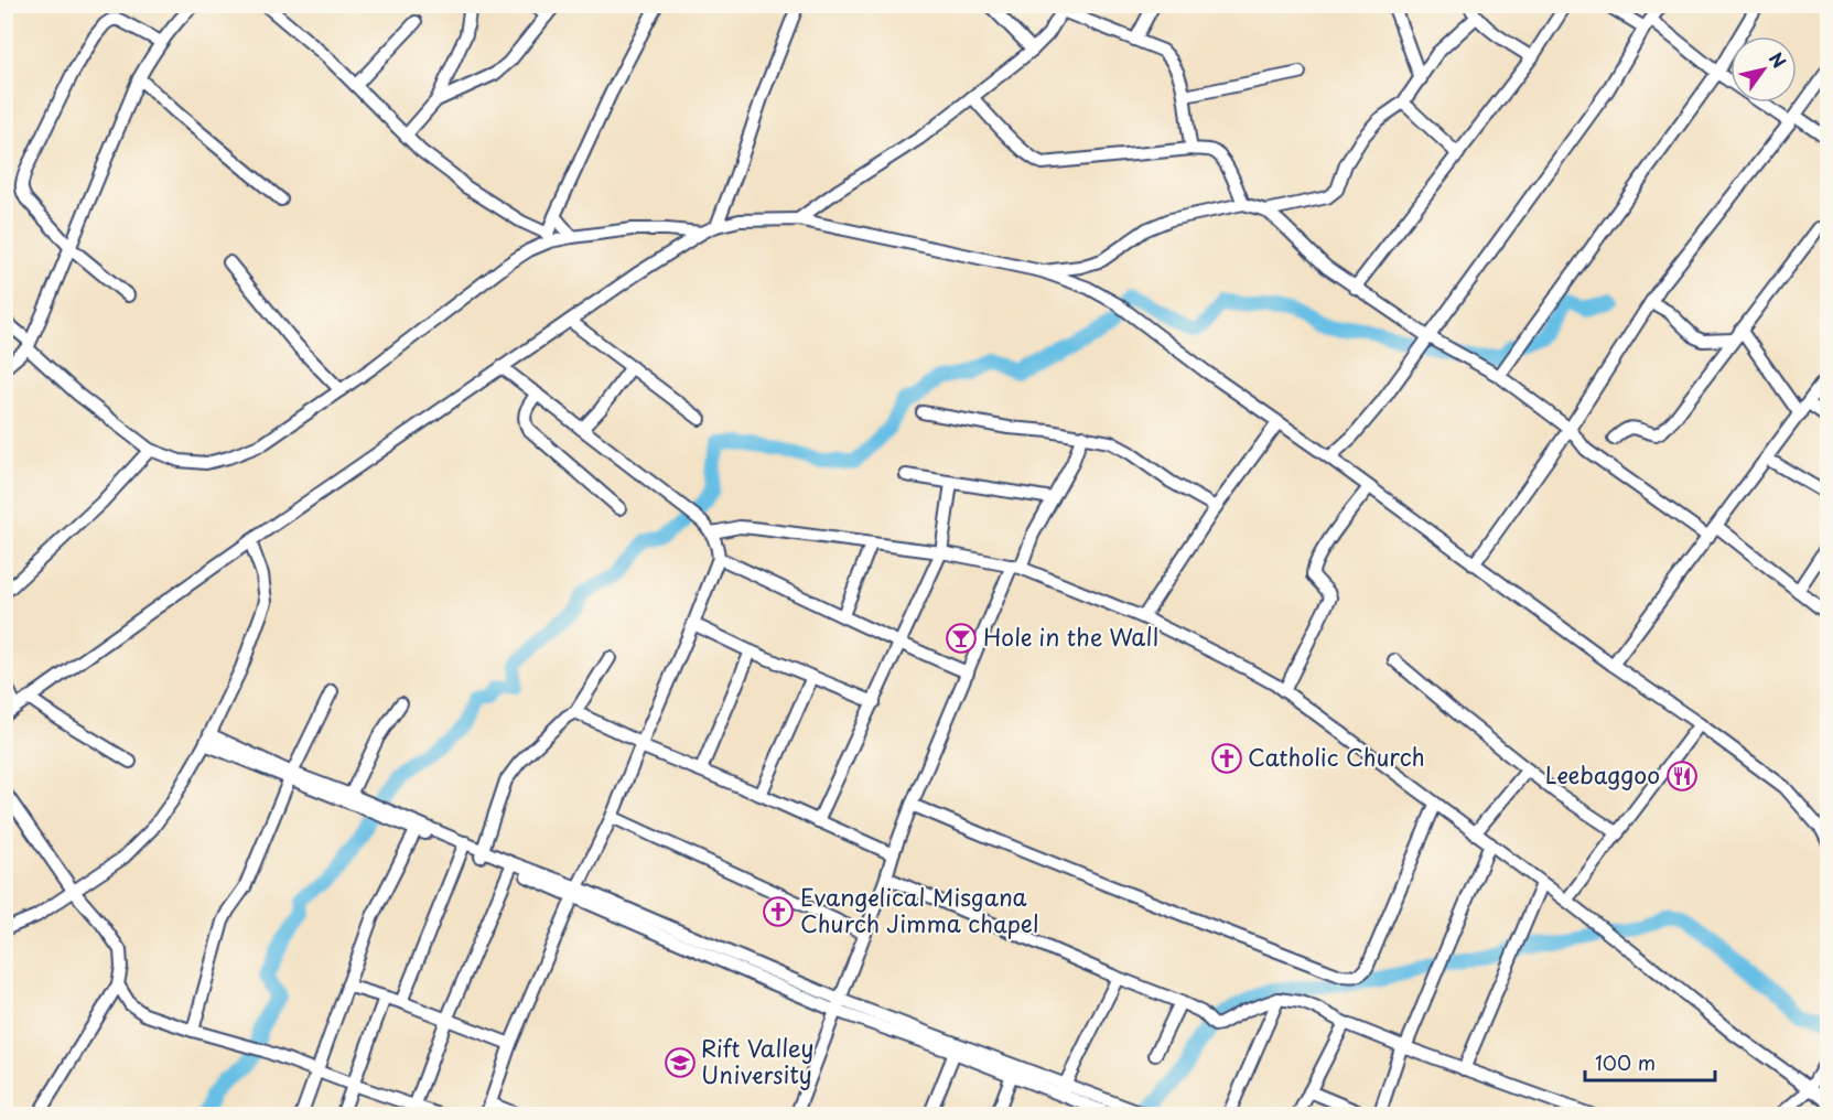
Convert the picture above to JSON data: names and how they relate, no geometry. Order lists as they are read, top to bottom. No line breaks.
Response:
{"places":{"bar":["Hole in the Wall"],"church":["Catholic Church","Evangelical Misgana Church Jimma chapel"],"restaurant":["Leebaggoo"],"school or university":["Rift Valley University"]},"scale_bar":"100 m","north":"top right"}
